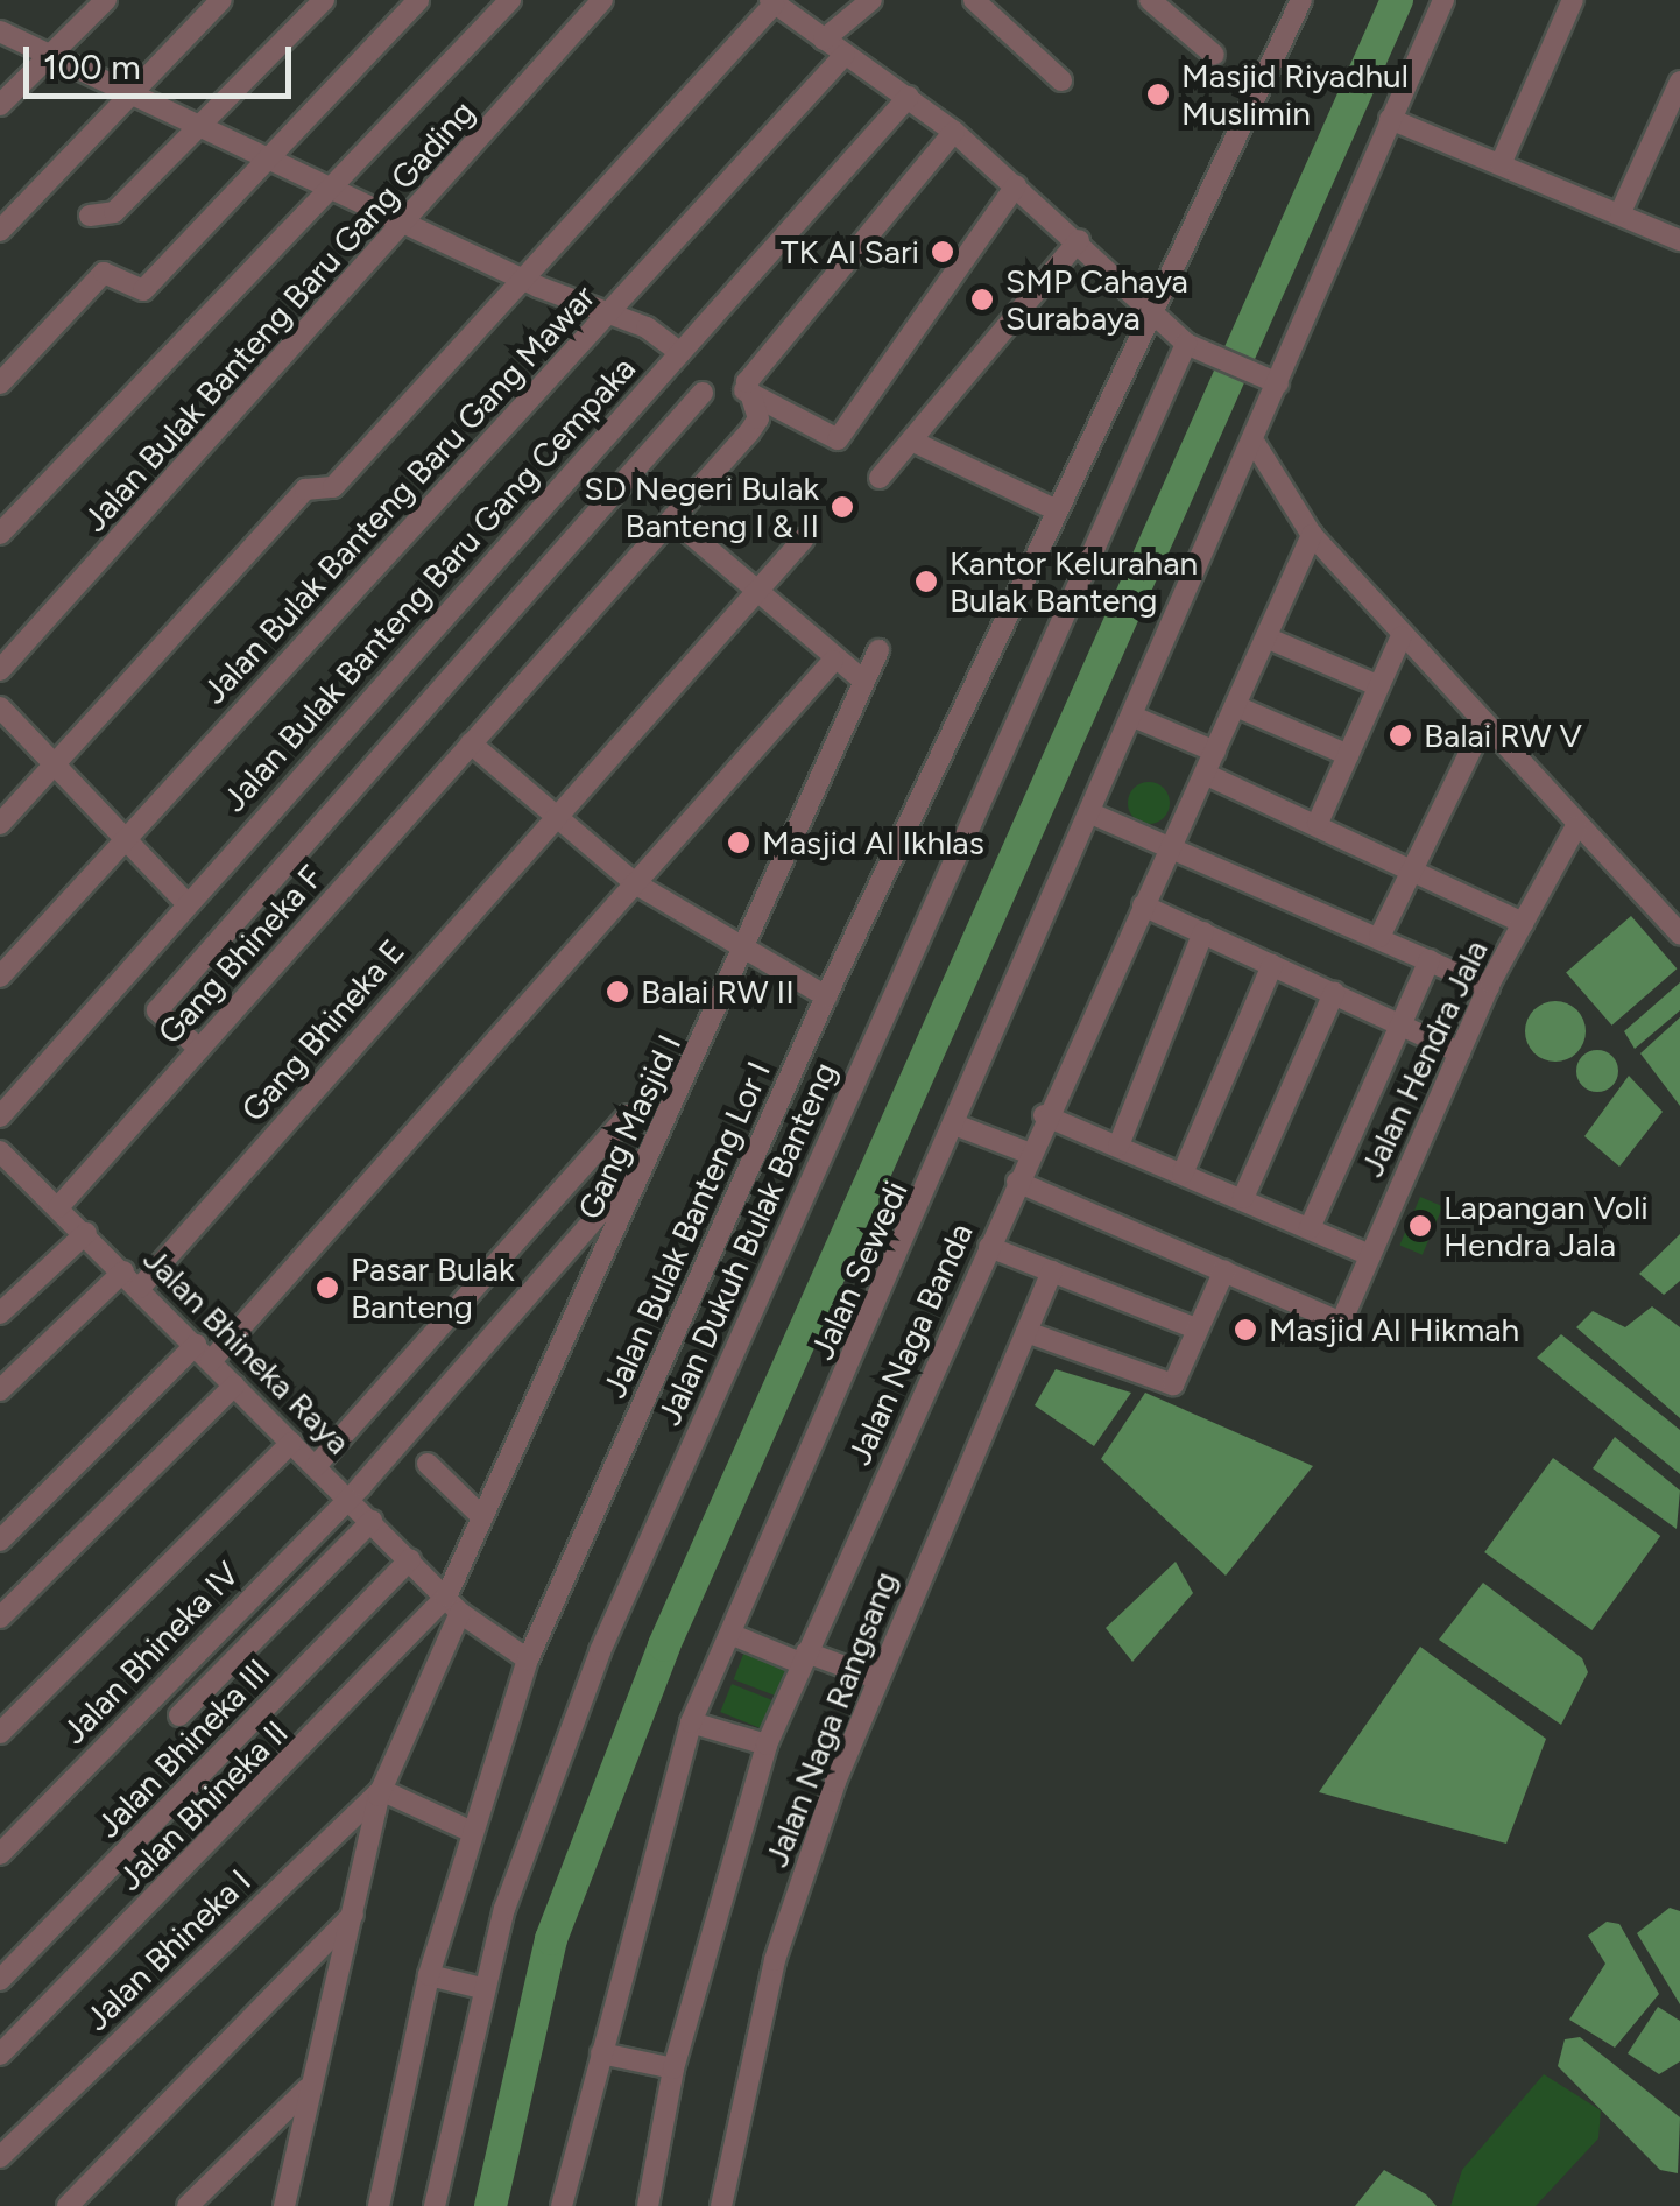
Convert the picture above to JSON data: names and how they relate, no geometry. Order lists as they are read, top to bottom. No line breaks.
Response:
{"streets":{"street":["Jalan Bulak Banteng Baru Gang Gading","Jalan Bulak Banteng Baru Gang Mawar","Jalan Bulak Banteng Baru Gang Cempaka","Gang Bhineka F","Gang Bhineka E","Jalan Hendra Jala","Gang Masjid I","Jalan Bulak Banteng Lor I","Jalan Dukuh Bulak Banteng","Jalan Sewedi","Jalan Naga Banda","Jalan Bhineka Raya","Jalan Bhineka IV","Jalan Naga Rangsang","Jalan Bhineka III","Jalan Bhineka II","Jalan Bhineka I"]},"crossings":[["Gang Bhineka F","Jalan Bhineka Raya"],["Gang Bhineka E","Jalan Bhineka Raya"],["Gang Masjid I","Jalan Bhineka Raya"],["Gang Masjid I","Jalan Bhineka IV"],["Gang Masjid I","Jalan Bhineka II"],["Gang Masjid I","Jalan Bhineka I"],["Jalan Bulak Banteng Lor I","Jalan Bhineka Raya"],["Jalan Bhineka Raya","Jalan Bhineka IV"],["Jalan Bhineka Raya","Jalan Bhineka III"],["Jalan Bhineka Raya","Jalan Bhineka II"],["Jalan Bhineka Raya","Jalan Bhineka I"],["Jalan Bhineka II","Jalan Bhineka I"]],"places":["Masjid Riyadhul Muslimin","TK Al Sari","SMP Cahaya Surabaya","SD Negeri Bulak Banteng I & II","Kantor Kelurahan Bulak Banteng","Balai RW V","Masjid Al Ikhlas","Balai RW II","Lapangan Voli Hendra Jala","Pasar Bulak Banteng","Masjid Al Hikmah"],"scale_bar":"100 m"}
